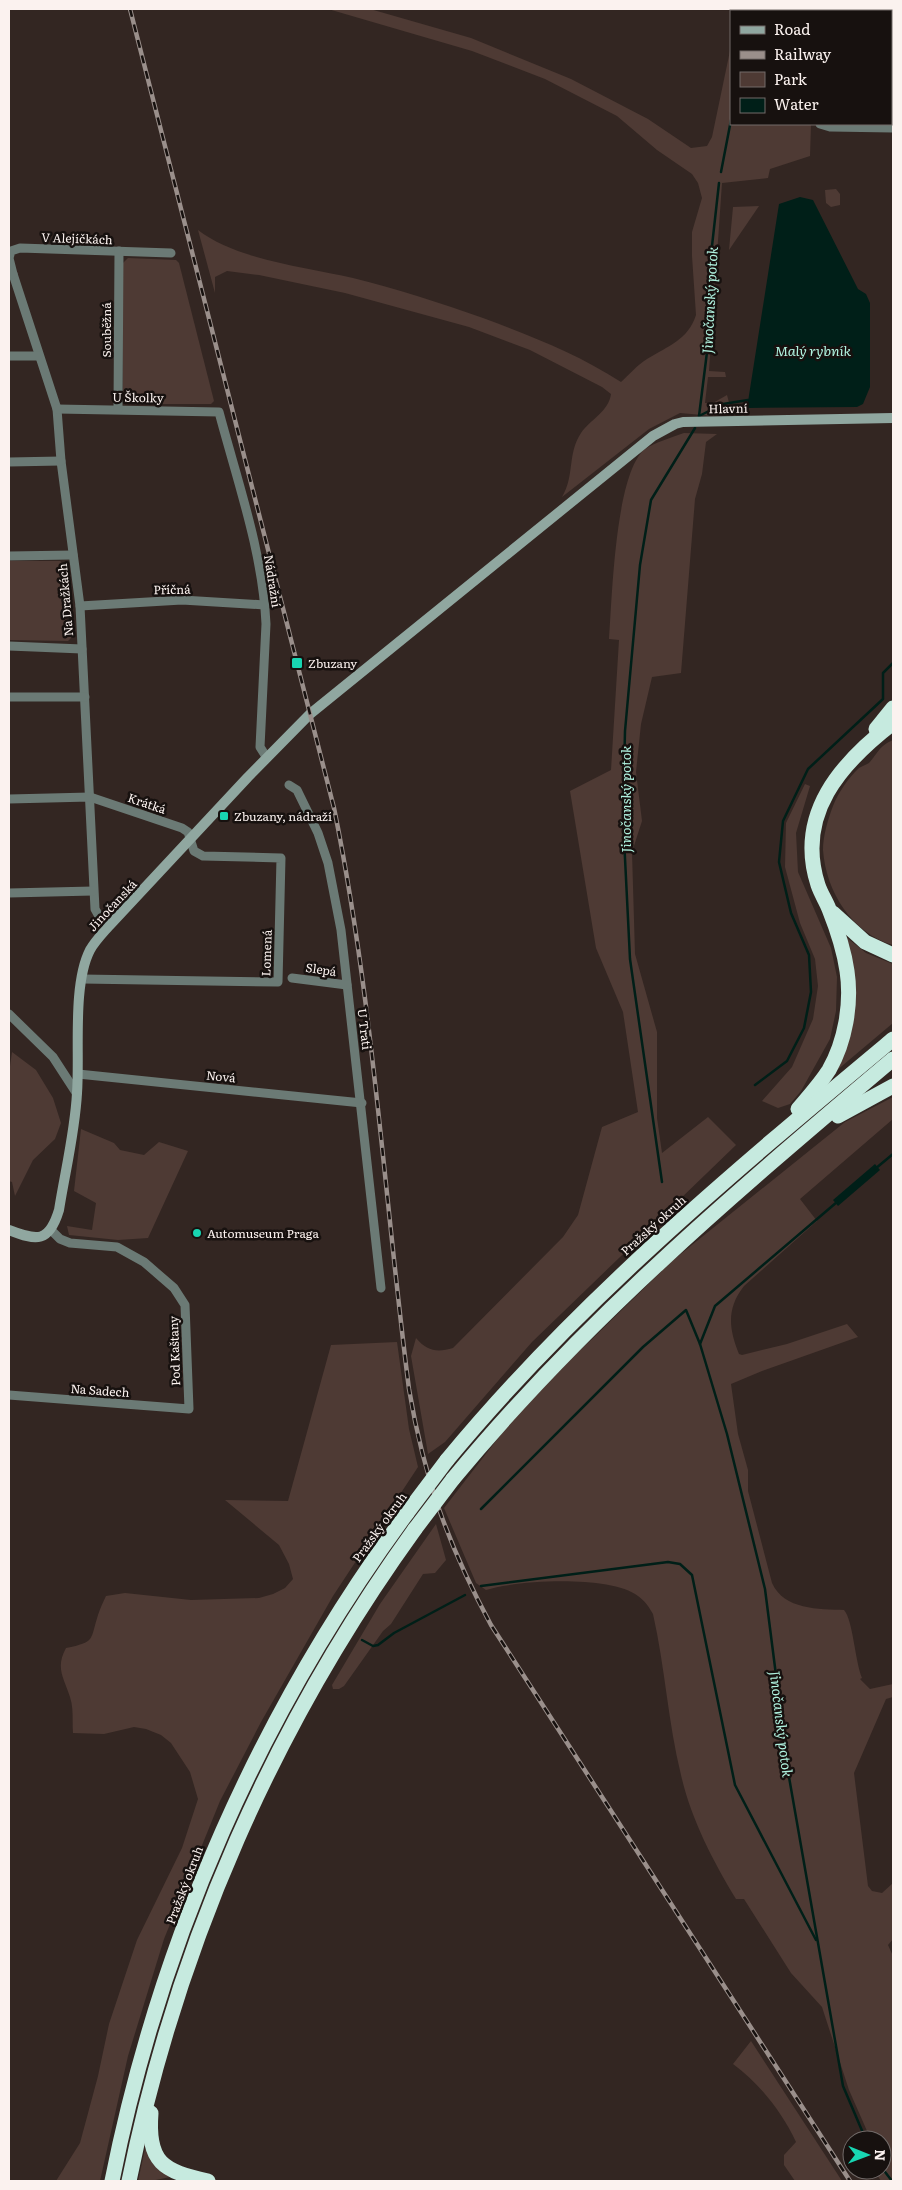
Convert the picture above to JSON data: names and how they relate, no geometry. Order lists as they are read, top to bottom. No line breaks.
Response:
{"streets":{"highway":["Pražský okruh"],"street":["V Alejíčkách","Souběžná","U Školky","Hlavní","Nádražní","Příčná","Na Dražkách","Krátká","Jinočanská","Lomená","Slepá","U Trati","Nová","Pod Kaštany","Na Sadech"]},"crossings":[["V Alejíčkách","Souběžná"],["V Alejíčkách","Na Dražkách"],["Souběžná","U Školky"],["U Školky","Nádražní"],["U Školky","Na Dražkách"],["Hlavní","Jinočanská"],["Nádražní","Příčná"],["Nádražní","Jinočanská"],["Příčná","Na Dražkách"],["Na Dražkách","Krátká"],["Na Dražkách","Jinočanská"],["Krátká","Jinočanská"],["Krátká","Lomená"],["Jinočanská","Lomená"],["Jinočanská","Nová"],["Jinočanská","Pod Kaštany"],["Slepá","U Trati"],["U Trati","Nová"],["Pod Kaštany","Na Sadech"]],"water":["Jinočanský potok","Malý rybník"],"places":{"transit":["Zbuzany","Zbuzany, nádraží"],"other":["Automuseum Praga"]},"legend":["Road","Railway","Park","Water"],"north":"right"}
